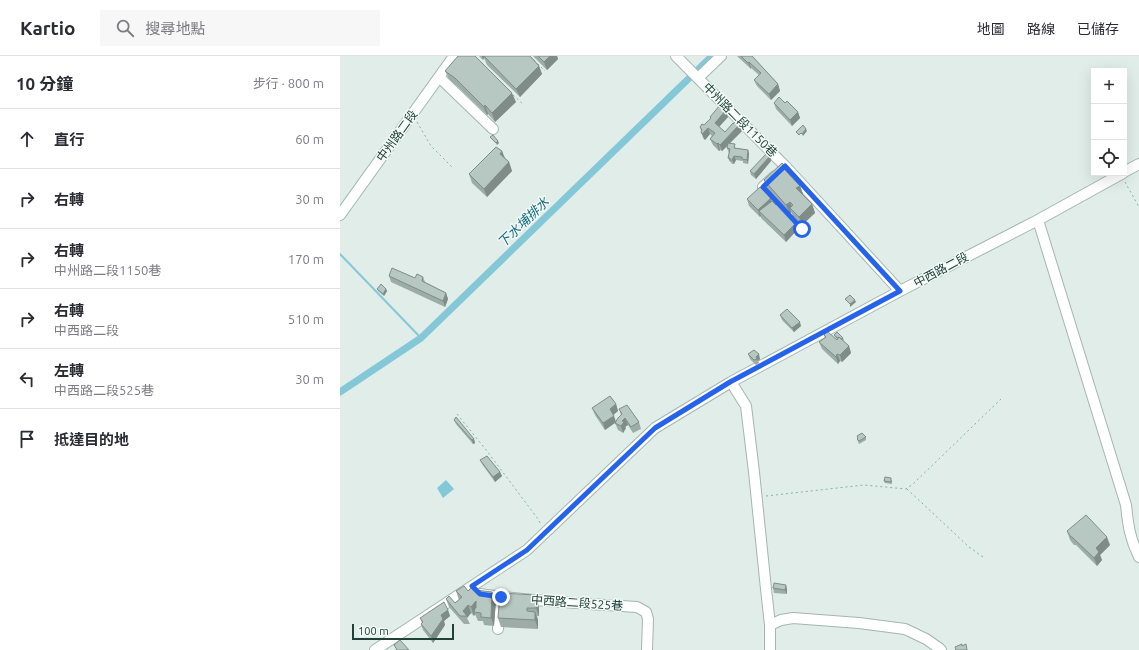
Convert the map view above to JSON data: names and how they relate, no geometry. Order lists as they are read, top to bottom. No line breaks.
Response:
{"streets":{"street":["中州路二段1150巷","中州路二段","中西路二段","中西路二段525巷"]},"crossings":[["中州路二段1150巷","中西路二段"],["中西路二段","中西路二段525巷"]],"water":["下水埔排水"],"scale_bar":"100 m","page":{"header":"Kartio","search":"搜尋地點","nav":["地圖","路線","已儲存"],"heading":["10 分鐘","步行 · 800 m"],"map_buttons":["+","−"],"list":[["直行","60 m"],["右轉","30 m"],["右轉","中州路二段1150巷","170 m"],["右轉","中西路二段","510 m"],["左轉","中西路二段525巷","30 m"],"抵達目的地"],"scale":"100 m"}}
